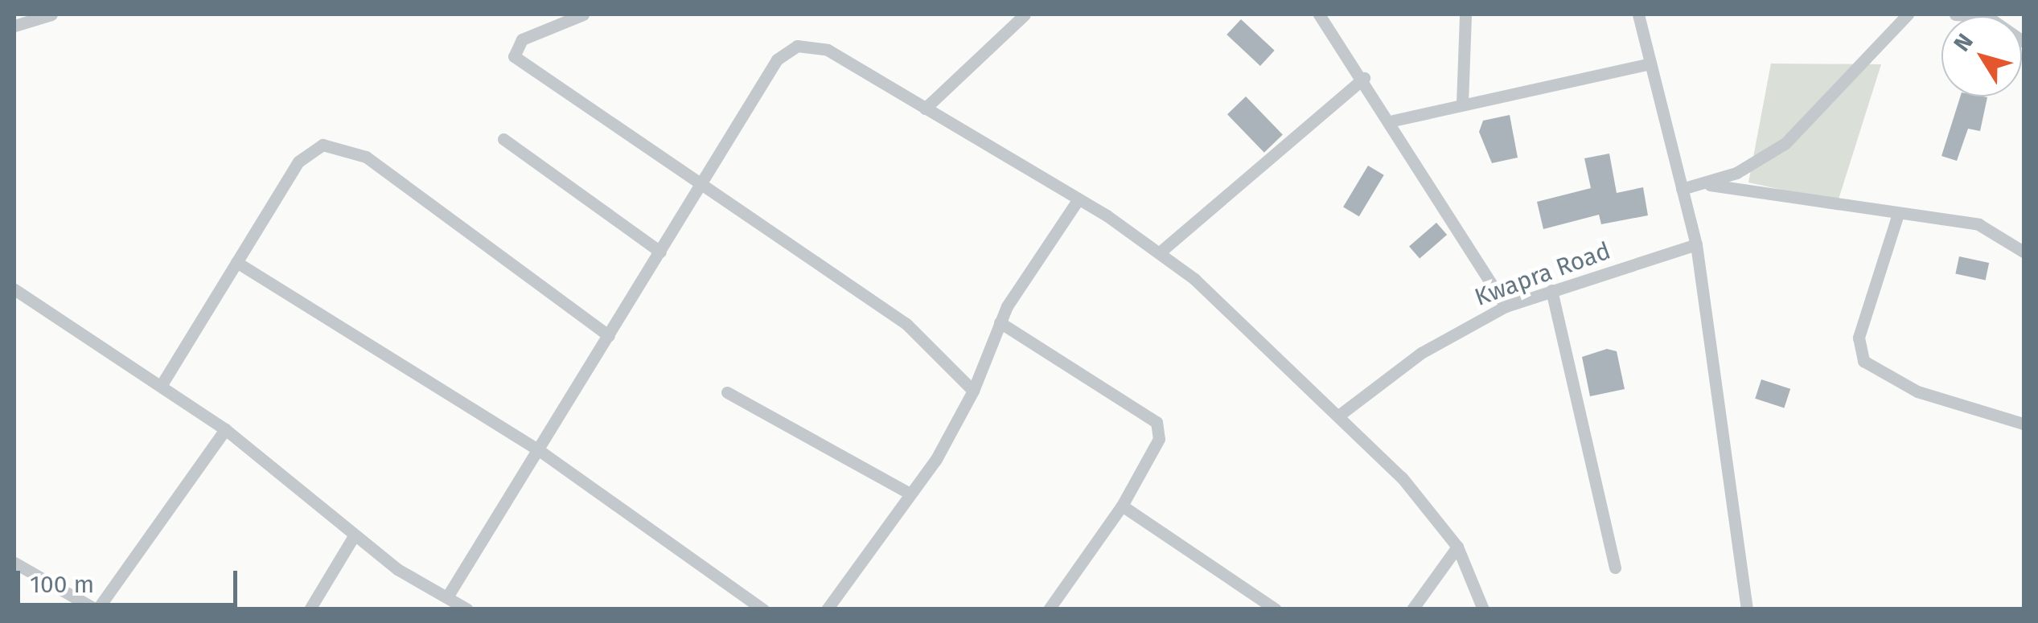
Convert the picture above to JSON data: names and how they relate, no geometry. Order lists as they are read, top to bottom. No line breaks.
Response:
{"streets":{"street":["Kwapra Road"]},"scale_bar":"100 m","north":"top left"}
